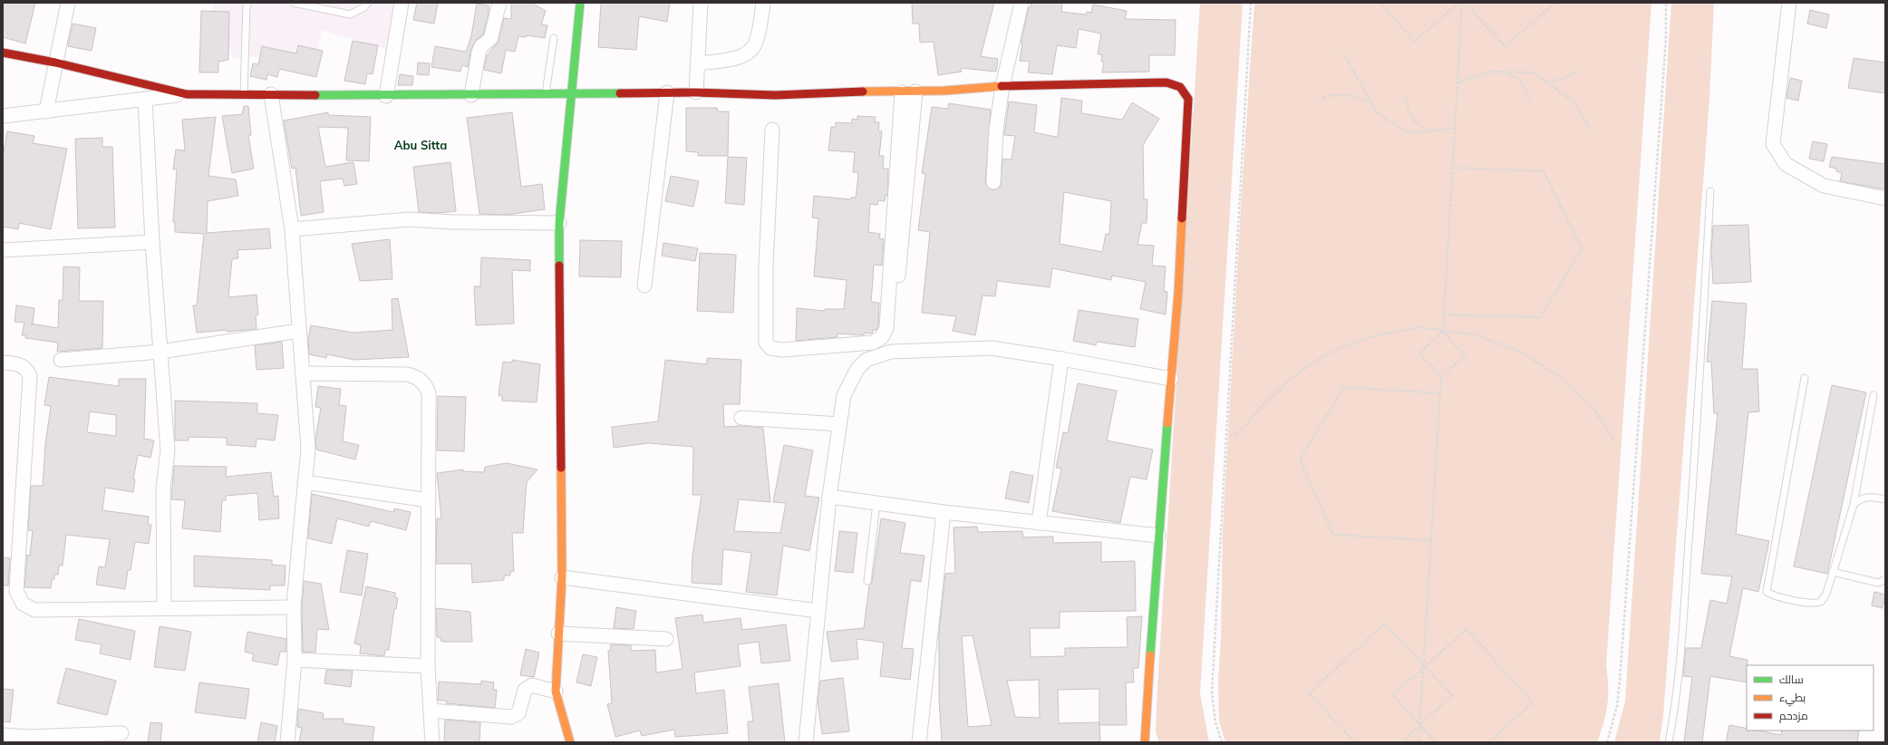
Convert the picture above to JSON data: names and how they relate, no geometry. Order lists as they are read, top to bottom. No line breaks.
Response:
{"districts":["Abu Sitta"],"legend":["سالك","بطيء","مزدحم"]}
